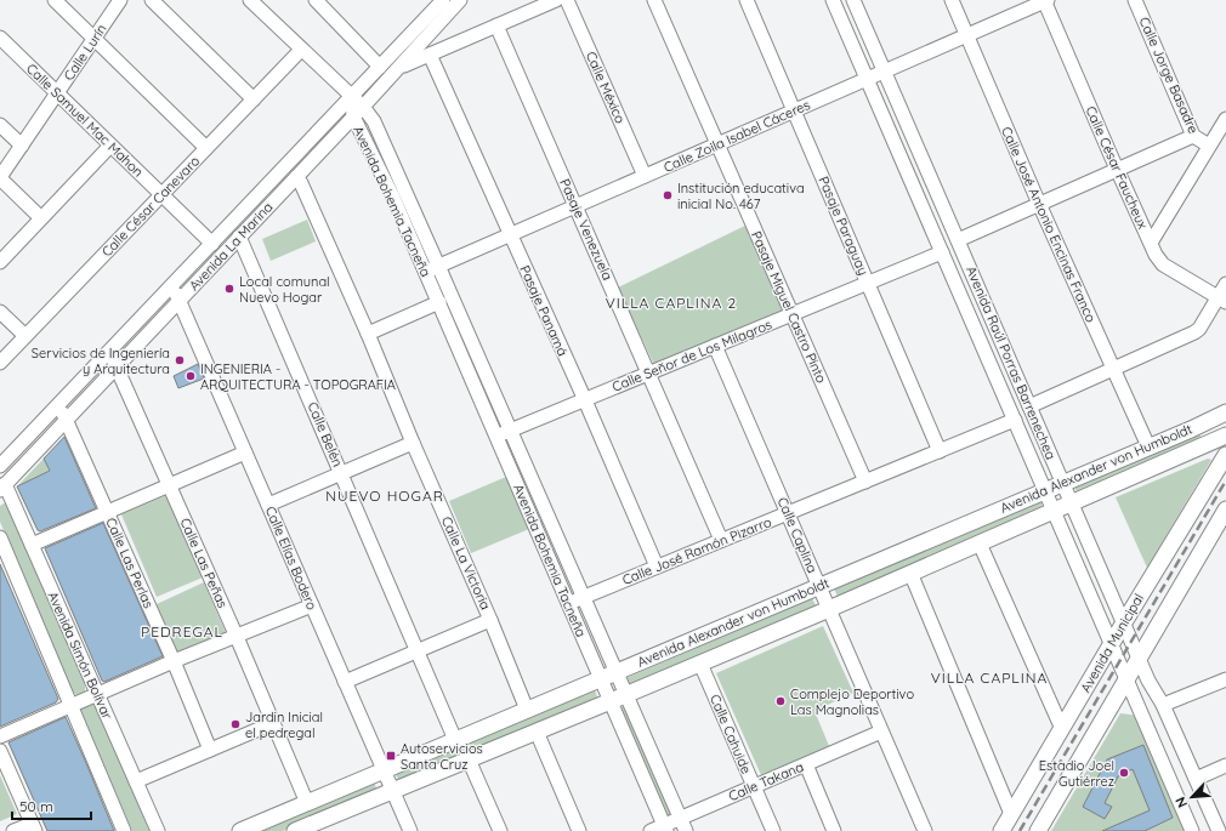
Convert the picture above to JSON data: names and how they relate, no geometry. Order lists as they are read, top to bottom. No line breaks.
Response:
{"streets":{"main road":["Avenida Alexander von Humboldt","Avenida Municipal"],"street":["Calle Lurín","Calle Jorge Basadre","Calle México","Calle Samuel Mac Mahon","Calle Zoila Isabel Cáceres","Calle César Faucheux","Avenida Bohemia Tacneña","Calle César Canevaro","Calle José Antonio Encinas Franco","Pasaje Paraguay","Pasaje Venezuela","Avenida La Marina","Pasaje Miguel Castro Pinto","Pasaje Panamá","Calle Señor de Los Milagros","Avenida Raúl Porras Barrenechea","Calle Belén","Calle Caplina","Calle José Ramón Pizarro","Calle Elías Bodero","Calle Las Perlas","Calle Las Peñas","Calle La Victoria","Avenida Simón Bolívar","Calle Cahuide","Calle Takana"]},"crossings":[["Calle Lurín","Calle Samuel Mac Mahon"],["Calle México","Calle Zoila Isabel Cáceres"],["Calle Samuel Mac Mahon","Calle César Canevaro"],["Calle Samuel Mac Mahon","Avenida La Marina"],["Calle Zoila Isabel Cáceres","Calle César Faucheux"],["Calle Zoila Isabel Cáceres","Avenida Bohemia Tacneña"],["Calle Zoila Isabel Cáceres","Calle José Antonio Encinas Franco"],["Calle Zoila Isabel Cáceres","Pasaje Paraguay"],["Calle Zoila Isabel Cáceres","Pasaje Venezuela"],["Calle Zoila Isabel Cáceres","Pasaje Miguel Castro Pinto"],["Calle Zoila Isabel Cáceres","Pasaje Panamá"],["Calle Zoila Isabel Cáceres","Avenida Raúl Porras Barrenechea"],["Avenida Bohemia Tacneña","Avenida La Marina"],["Avenida Bohemia Tacneña","Calle Señor de Los Milagros"],["Avenida Bohemia Tacneña","Avenida Alexander von Humboldt"],["Avenida Bohemia Tacneña","Calle José Ramón Pizarro"],["Avenida Bohemia Tacneña","Calle Takana"],["Calle José Antonio Encinas Franco","Avenida Alexander von Humboldt"],["Pasaje Paraguay","Calle Señor de Los Milagros"],["Pasaje Paraguay","Calle José Ramón Pizarro"],["Pasaje Venezuela","Calle Señor de Los Milagros"],["Pasaje Venezuela","Calle José Ramón Pizarro"],["Avenida La Marina","Calle Belén"],["Avenida La Marina","Calle Elías Bodero"],["Avenida La Marina","Calle Las Perlas"],["Avenida La Marina","Calle Las Peñas"],["Avenida La Marina","Calle La Victoria"],["Avenida La Marina","Avenida Simón Bolívar"],["Pasaje Miguel Castro Pinto","Calle Señor de Los Milagros"],["Pasaje Miguel Castro Pinto","Calle José Ramón Pizarro"],["Pasaje Panamá","Calle Señor de Los Milagros"],["Pasaje Panamá","Calle José Ramón Pizarro"],["Calle Señor de Los Milagros","Avenida Raúl Porras Barrenechea"],["Calle Señor de Los Milagros","Calle Caplina"],["Avenida Raúl Porras Barrenechea","Avenida Alexander von Humboldt"],["Avenida Raúl Porras Barrenechea","Calle José Ramón Pizarro"],["Avenida Raúl Porras Barrenechea","Avenida Municipal"],["Calle Belén","Avenida Alexander von Humboldt"],["Avenida Alexander von Humboldt","Calle Caplina"],["Avenida Alexander von Humboldt","Calle Elías Bodero"],["Avenida Alexander von Humboldt","Calle Las Peñas"],["Avenida Alexander von Humboldt","Calle La Victoria"],["Avenida Alexander von Humboldt","Calle Cahuide"],["Calle Caplina","Calle José Ramón Pizarro"],["Calle Caplina","Calle Takana"],["Calle Cahuide","Calle Takana"]],"districts":["VILLA CAPLINA 2","NUEVO HOGAR","PEDREGAL","VILLA CAPLINA"],"places":{"other":["Institución educativa inicial No. 467","Local comunal Nuevo Hogar","Servicios de Ingeniería y Arquitectura","INGENIERIA - ARQUITECTURA - TOPOGRAFIA","Complejo Deportivo Las Magnolias","Jardin Inicial el pedregal","Estadio Joel Gutiérrez"],"transit":["Autoservicios Santa Cruz"]},"scale_bar":"50 m","north":"bottom left"}
